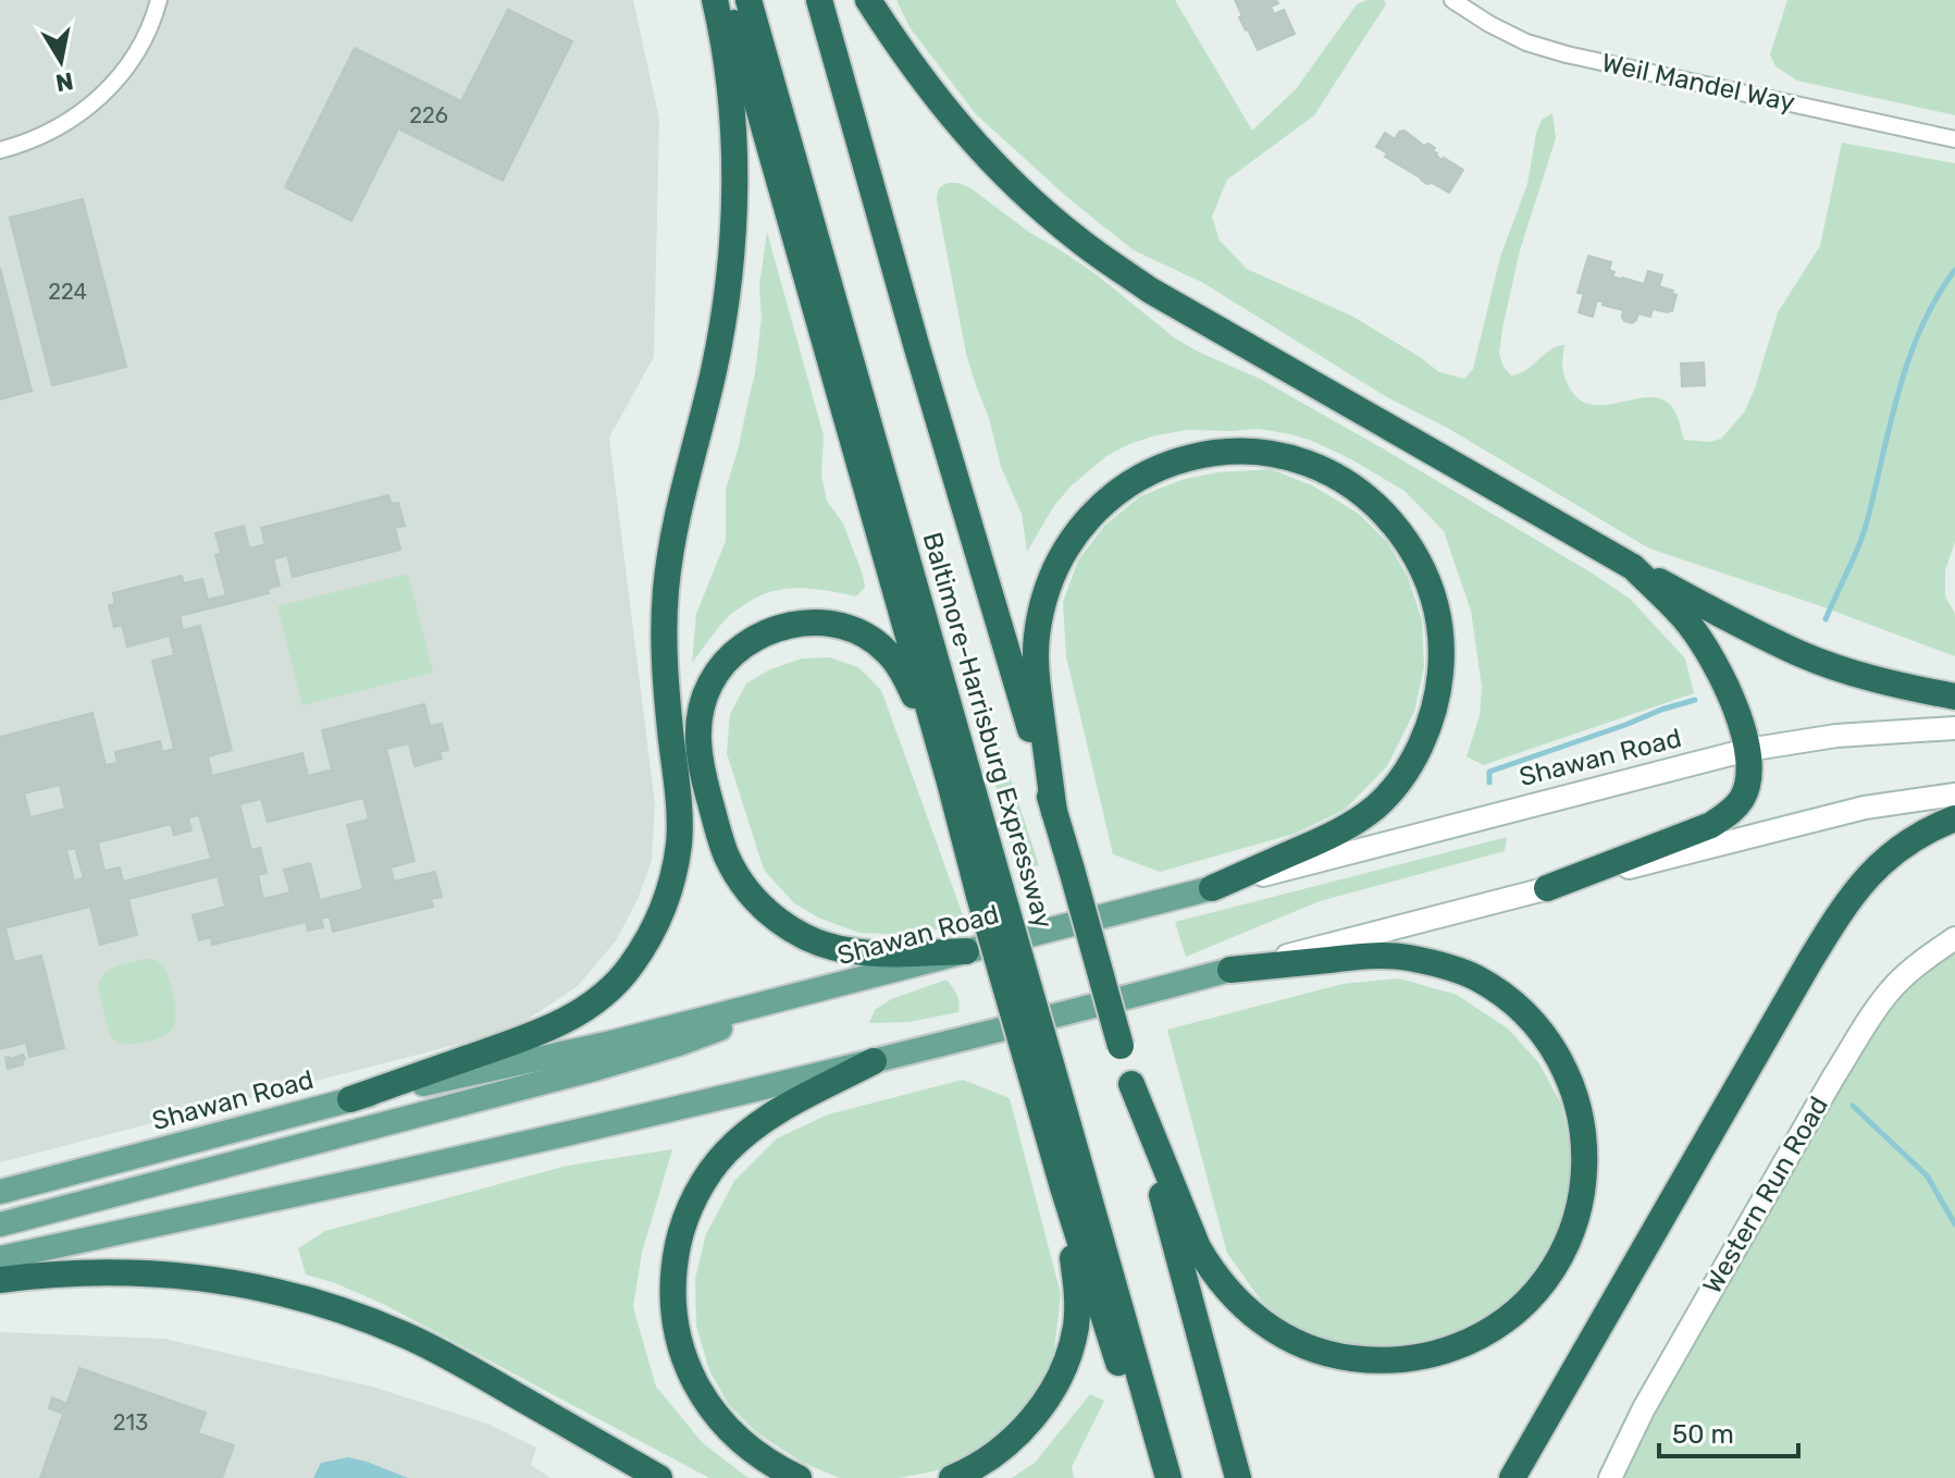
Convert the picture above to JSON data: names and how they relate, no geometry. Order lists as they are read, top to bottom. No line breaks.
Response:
{"streets":{"highway":["Baltimore-Harrisburg Expressway"],"main road":["Shawan Road","Western Run Road"],"street":["Weil Mandel Way"]},"house_numbers":["226","224","213"],"scale_bar":"50 m","north":"bottom"}
